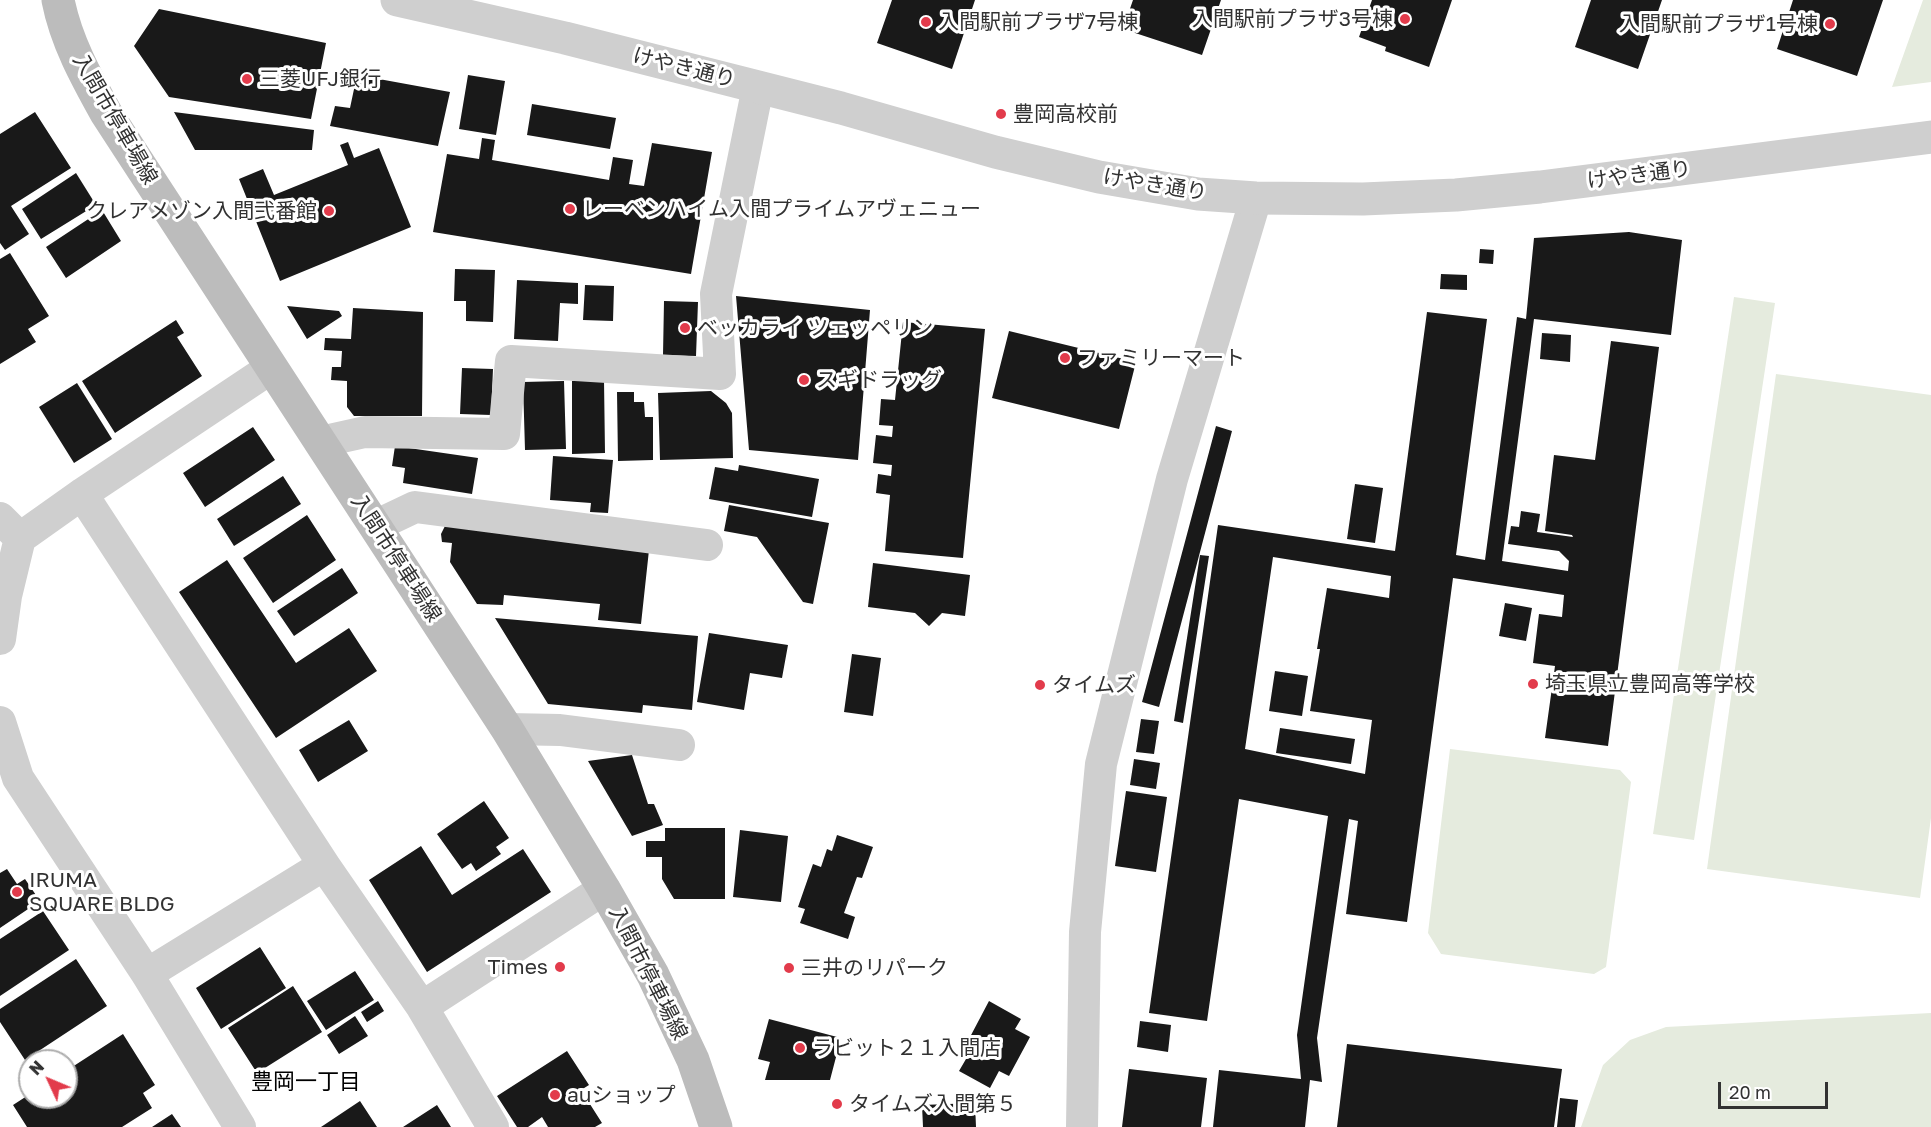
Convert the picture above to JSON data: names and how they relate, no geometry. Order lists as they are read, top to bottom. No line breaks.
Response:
{"streets":{"main road":["入間市停車場線"],"street":["けやき通り"]},"districts":["豊岡一丁目"],"places":["入間駅前プラザ3号棟","入間駅前プラザ7号棟","入間駅前プラザ1号棟","三菱UFJ銀行","豊岡高校前","レーベンハイム入間プライムアヴェニュー","クレアメゾン入間弐番館","ベッカライ ツェッペリン","ファミリーマート","スギドラッグ","埼玉県立豊岡高等学校","タイムズ","IRUMA SQUARE BLDG","Times","三井のリパーク","ラビット２１入間店","auショップ","タイムズ入間第５"],"scale_bar":"20 m","north":"top left"}
